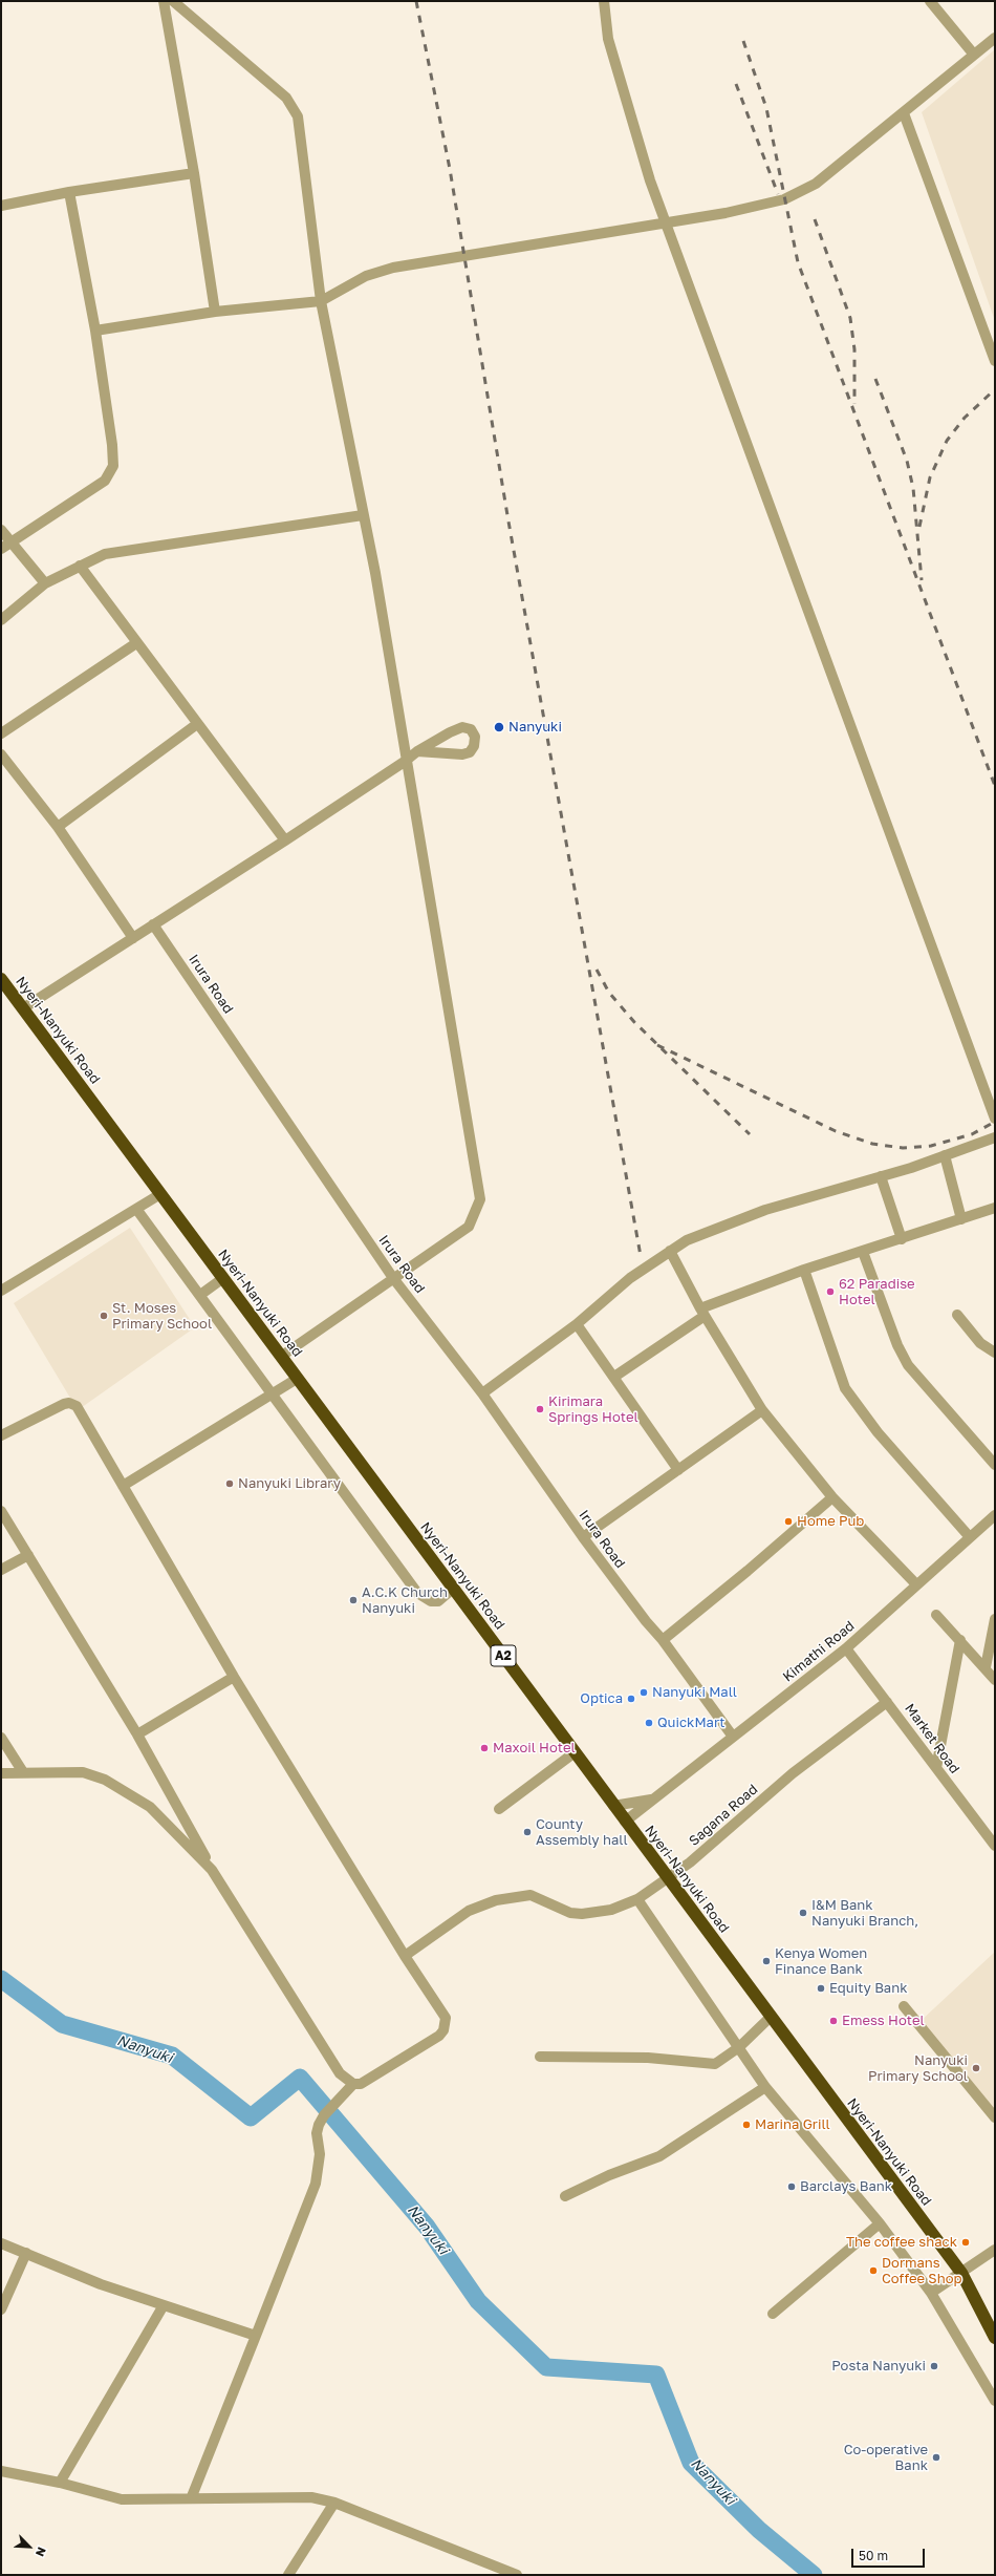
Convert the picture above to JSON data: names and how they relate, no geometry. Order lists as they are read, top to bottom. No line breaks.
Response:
{"streets":{"highway":["Nyeri-Nanyuki Road","A2"],"street":["Irura Road","Kimathi Road","Market Road","Sagana Road"]},"crossings":[["Irura Road","Kimathi Road"],["Nyeri-Nanyuki Road","Kimathi Road"],["Nyeri-Nanyuki Road","Sagana Road"],["Kimathi Road","Market Road"],["Market Road","Sagana Road"]],"water":["Nanyuki"],"places":["Nanyuki","62 Paradise Hotel","St. Moses Primary School","Kirimara Springs Hotel","Nanyuki Library","Home Pub","A.C.K Church Nanyuki","Nanyuki Mall","Optica","QuickMart","Maxoil Hotel","County Assembly hall","I&M Bank Nanyuki Branch,","Kenya Women Finance Bank","Equity Bank","Emess Hotel","Nanyuki Primary School","Marina Grill","Barclays Bank","The coffee shack","Dormans Coffee Shop","Posta Nanyuki","Co-operative Bank"],"scale_bar":"50 m","north":"bottom right"}
